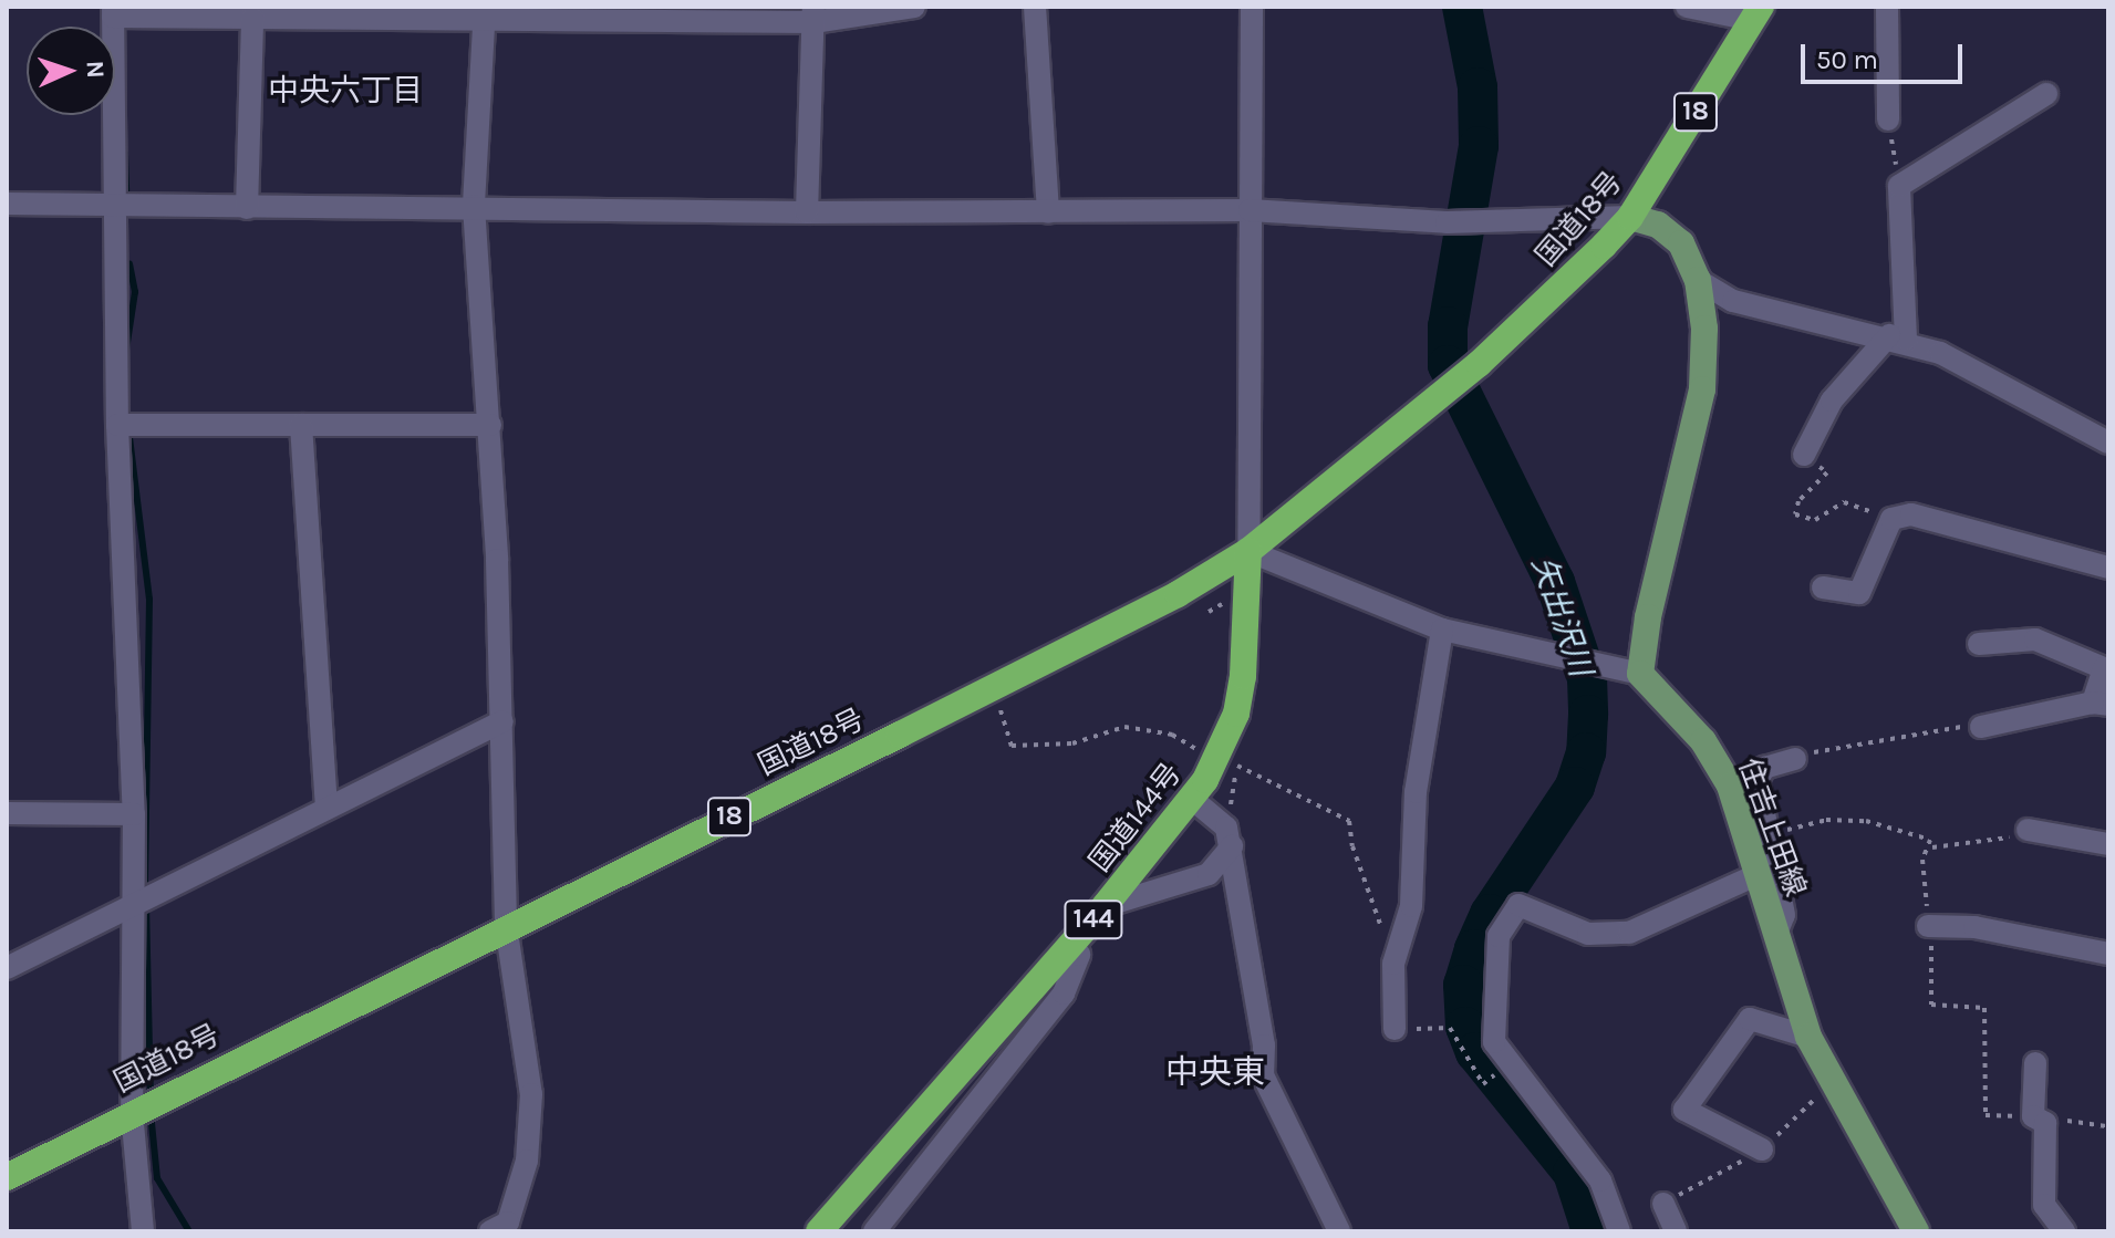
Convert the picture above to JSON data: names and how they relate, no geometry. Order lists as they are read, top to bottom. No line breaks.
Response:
{"streets":{"highway":["18","国道18号","国道144号","144"],"main road":["住吉上田線"]},"crossings":[["国道18号","国道144号"]],"districts":["中央六丁目","中央東"],"water":["矢出沢川"],"scale_bar":"50 m","north":"right"}
